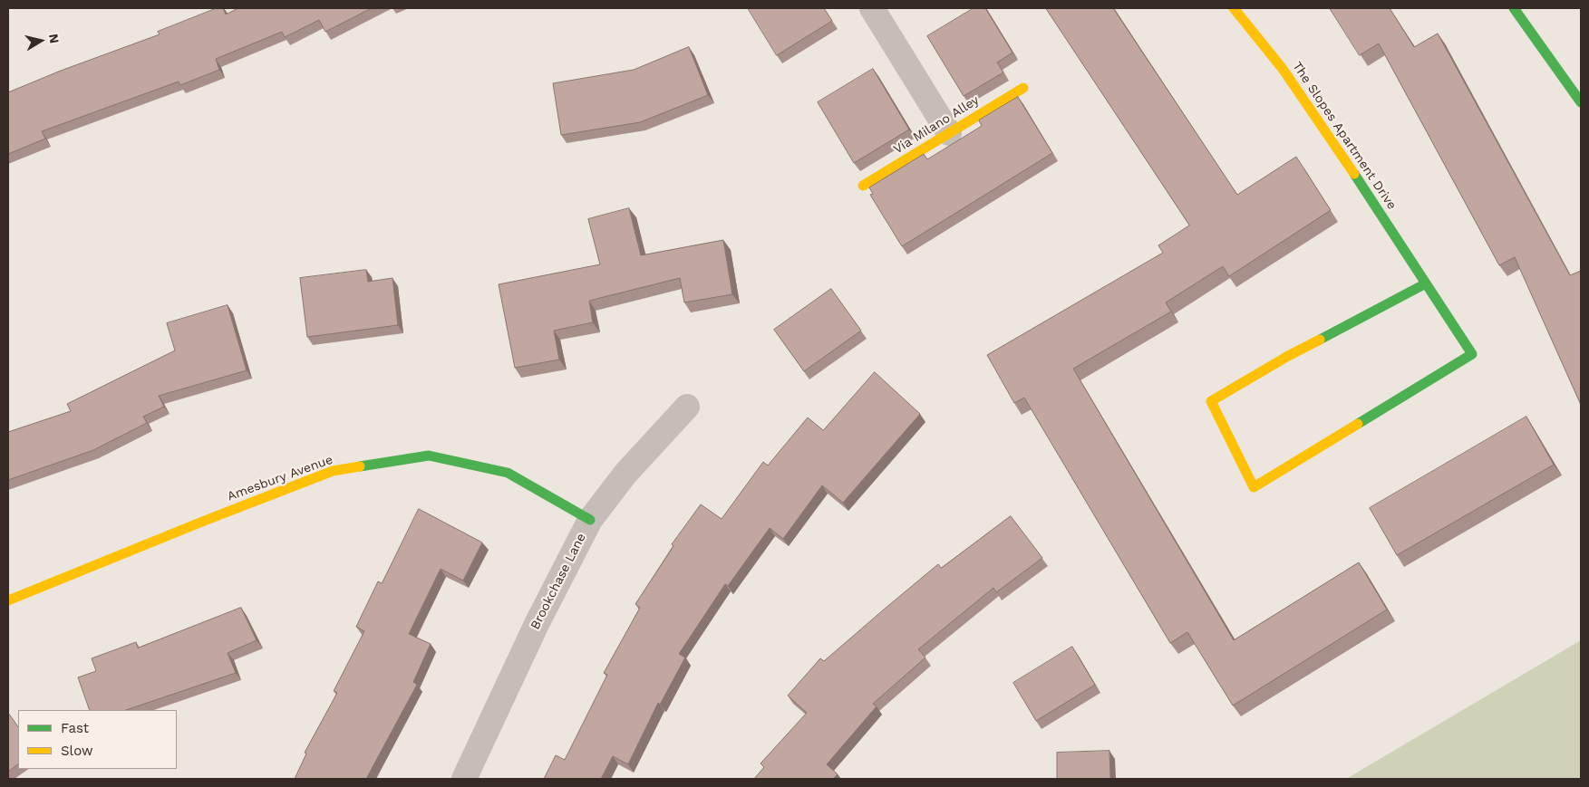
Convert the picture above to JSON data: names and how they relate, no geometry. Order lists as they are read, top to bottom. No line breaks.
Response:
{"streets":{"street":["Via Milano Alley","The Slopes Apartment Drive","Amesbury Avenue","Brookchase Lane"]},"crossings":[["Amesbury Avenue","Brookchase Lane"]],"legend":["Fast","Slow"],"north":"right"}
